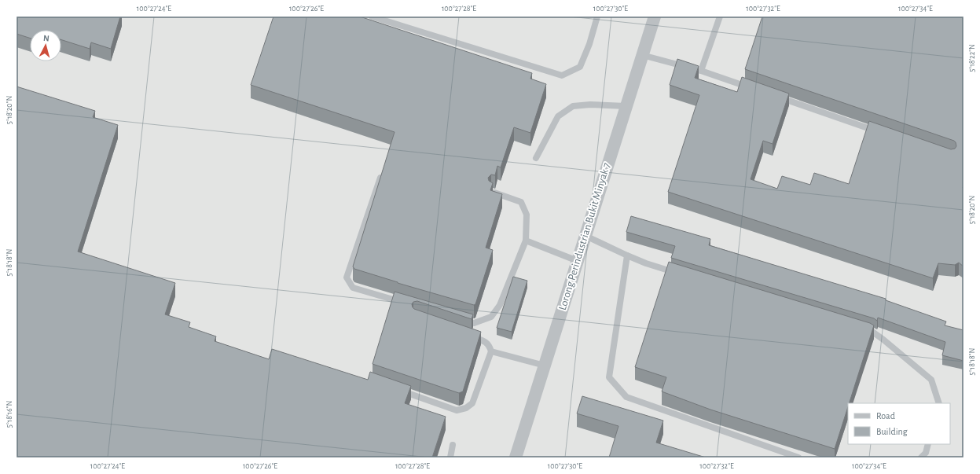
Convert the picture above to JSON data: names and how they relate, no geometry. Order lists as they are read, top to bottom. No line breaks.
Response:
{"streets":{"street":["Lorong Perindustrian Bukit Minyak 7"]},"legend":["Road","Building"],"north":"top","coordinates":["100°27'24\"E","100°27'26\"E","100°27'28\"E","100°27'30\"E","100°27'32\"E","100°27'34\"E","5°18'22\"N","5°18'20\"N","5°18'18\"N","5°18'16\"N"]}
